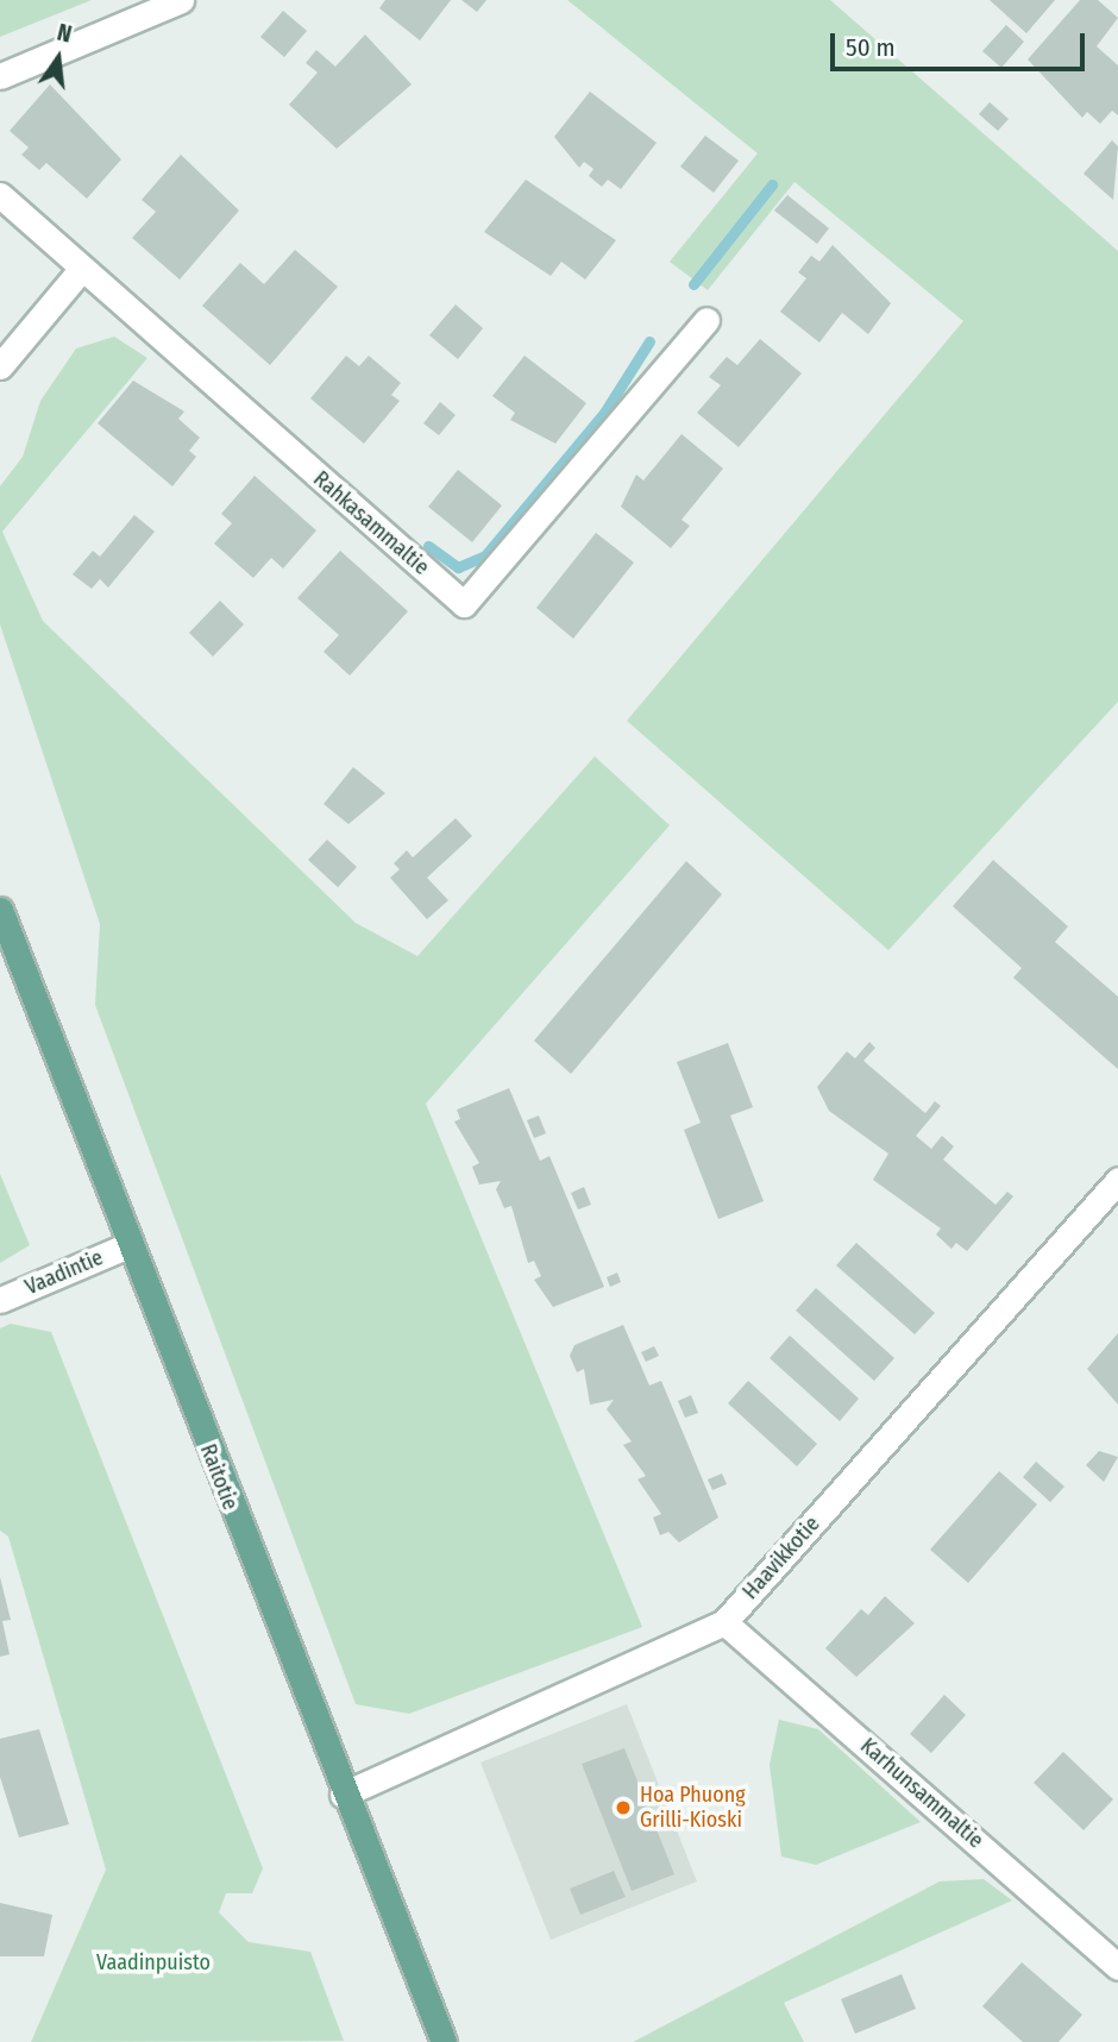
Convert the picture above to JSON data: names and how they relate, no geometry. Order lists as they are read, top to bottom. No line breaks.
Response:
{"streets":{"main road":["Raitotie"],"street":["Rahkasammaltie","Vaadintie","Haavikkotie","Karhunsammaltie"]},"crossings":[["Vaadintie","Raitotie"],["Raitotie","Haavikkotie"],["Haavikkotie","Karhunsammaltie"]],"parks":["Vaadinpuisto"],"places":["Hoa Phuong Grilli-Kioski"],"scale_bar":"50 m","north":"top"}
